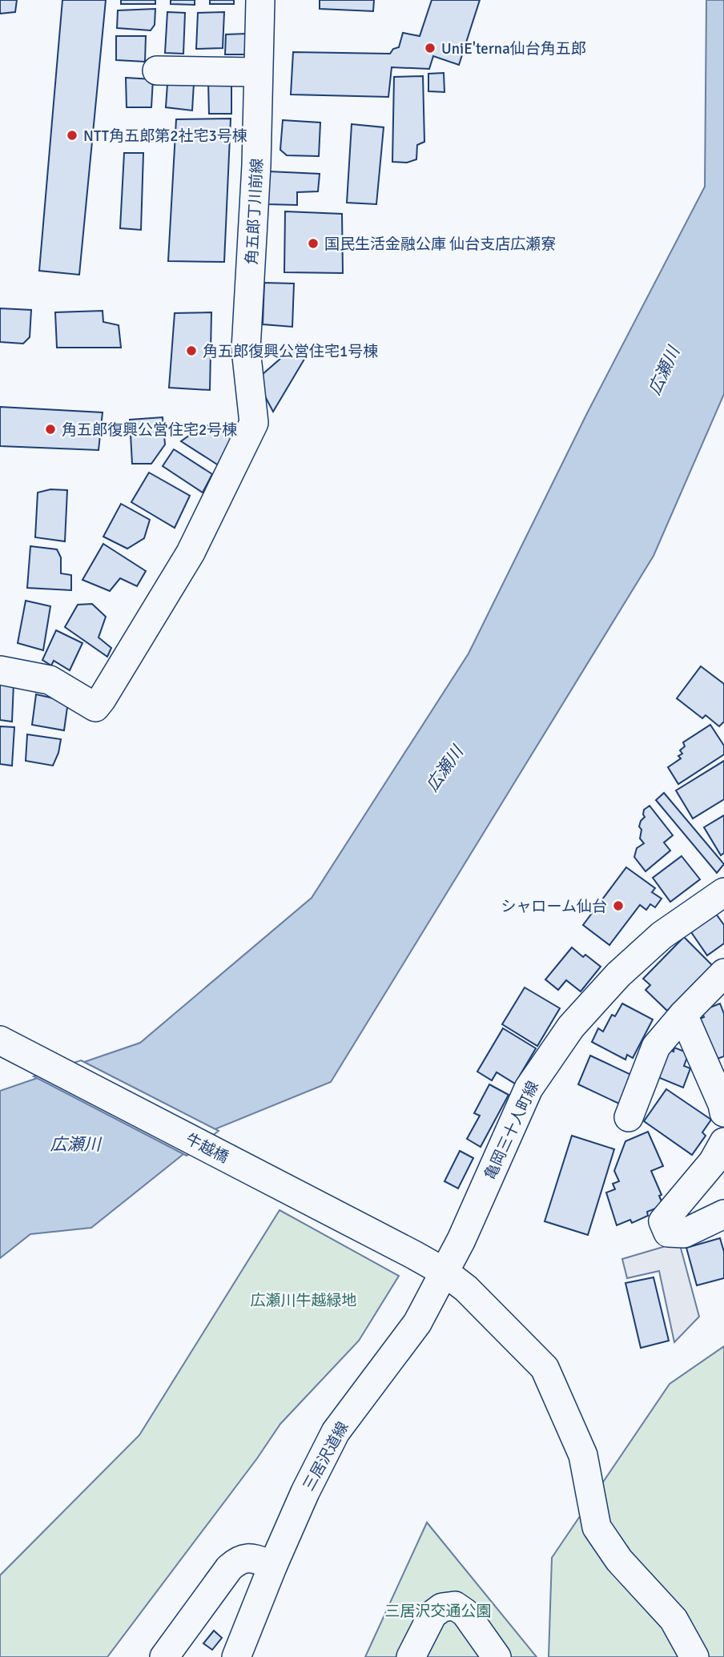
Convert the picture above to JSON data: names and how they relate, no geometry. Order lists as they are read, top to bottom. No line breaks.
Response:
{"streets":{"street":["角五郎丁川前線","亀岡三十人町線","牛越橋","三居沢道線"]},"crossings":[["亀岡三十人町線","牛越橋"],["亀岡三十人町線","三居沢道線"],["牛越橋","三居沢道線"]],"water":["広瀬川"],"parks":["広瀬川牛越緑地","三居沢交通公園"],"places":["UniE'terna仙台角五郎","NTT角五郎第2社宅3号棟","国民生活金融公庫 仙台支店広瀬寮","角五郎復興公営住宅1号棟","角五郎復興公営住宅2号棟","シャローム仙台"]}
